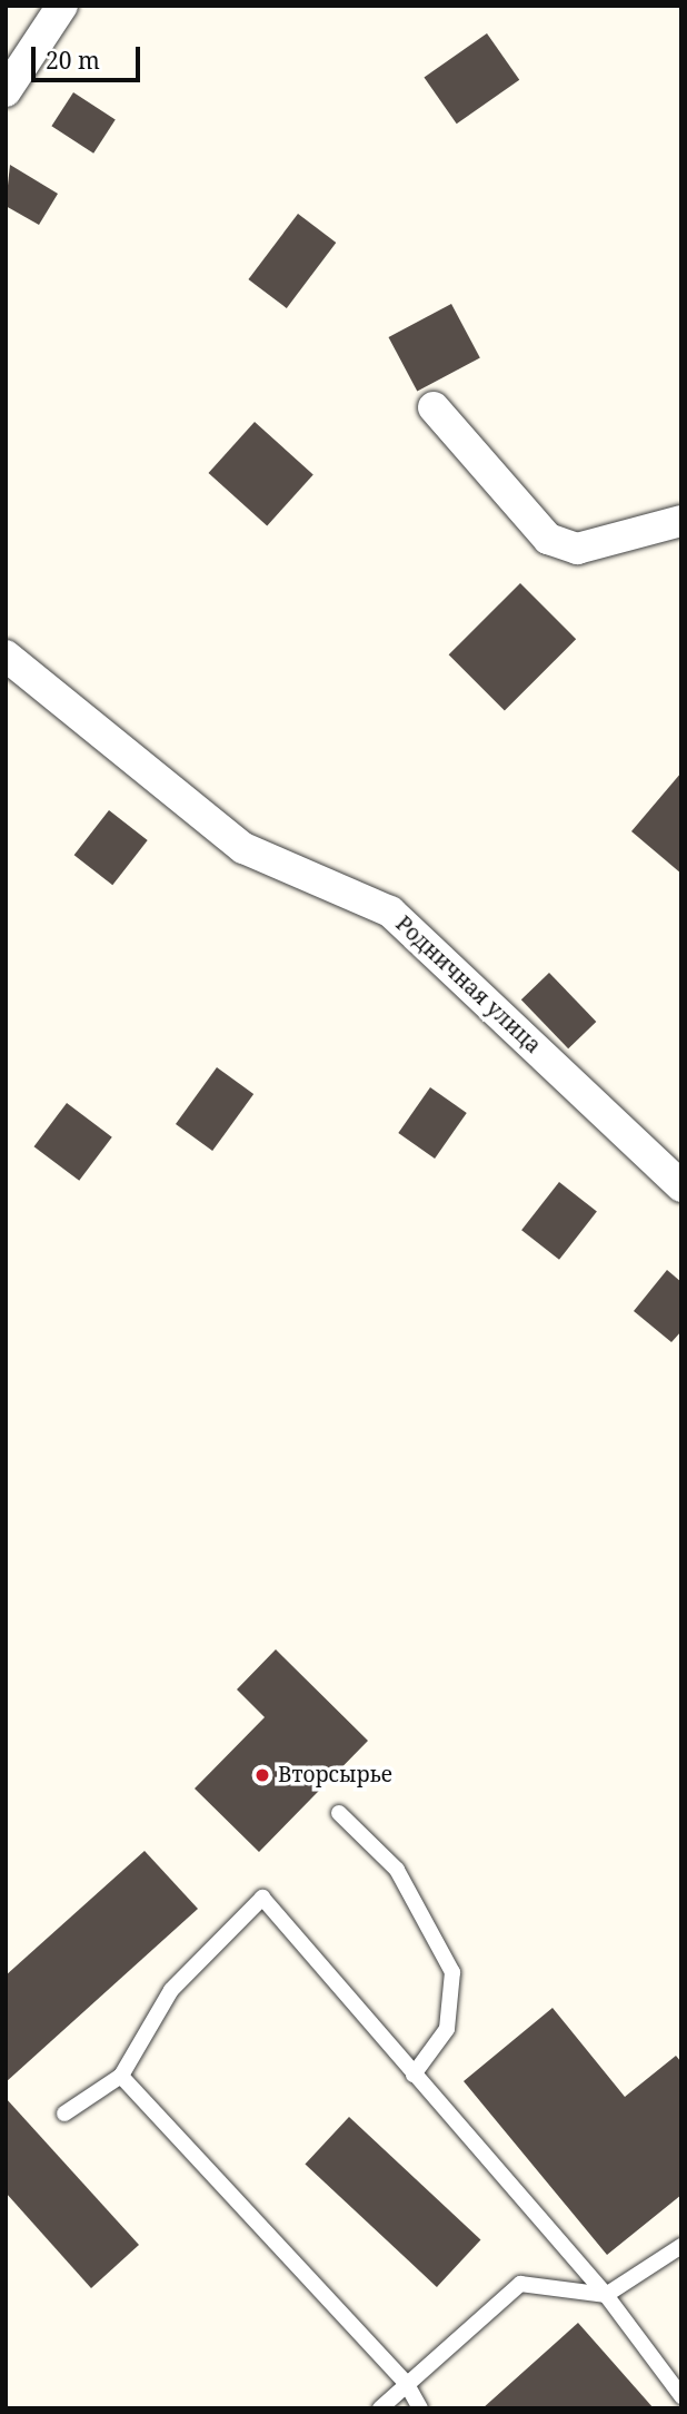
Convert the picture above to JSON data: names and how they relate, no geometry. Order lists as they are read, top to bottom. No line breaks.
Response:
{"streets":{"street":["Родничная улица"]},"places":["Вторсырье"],"scale_bar":"20 m"}
